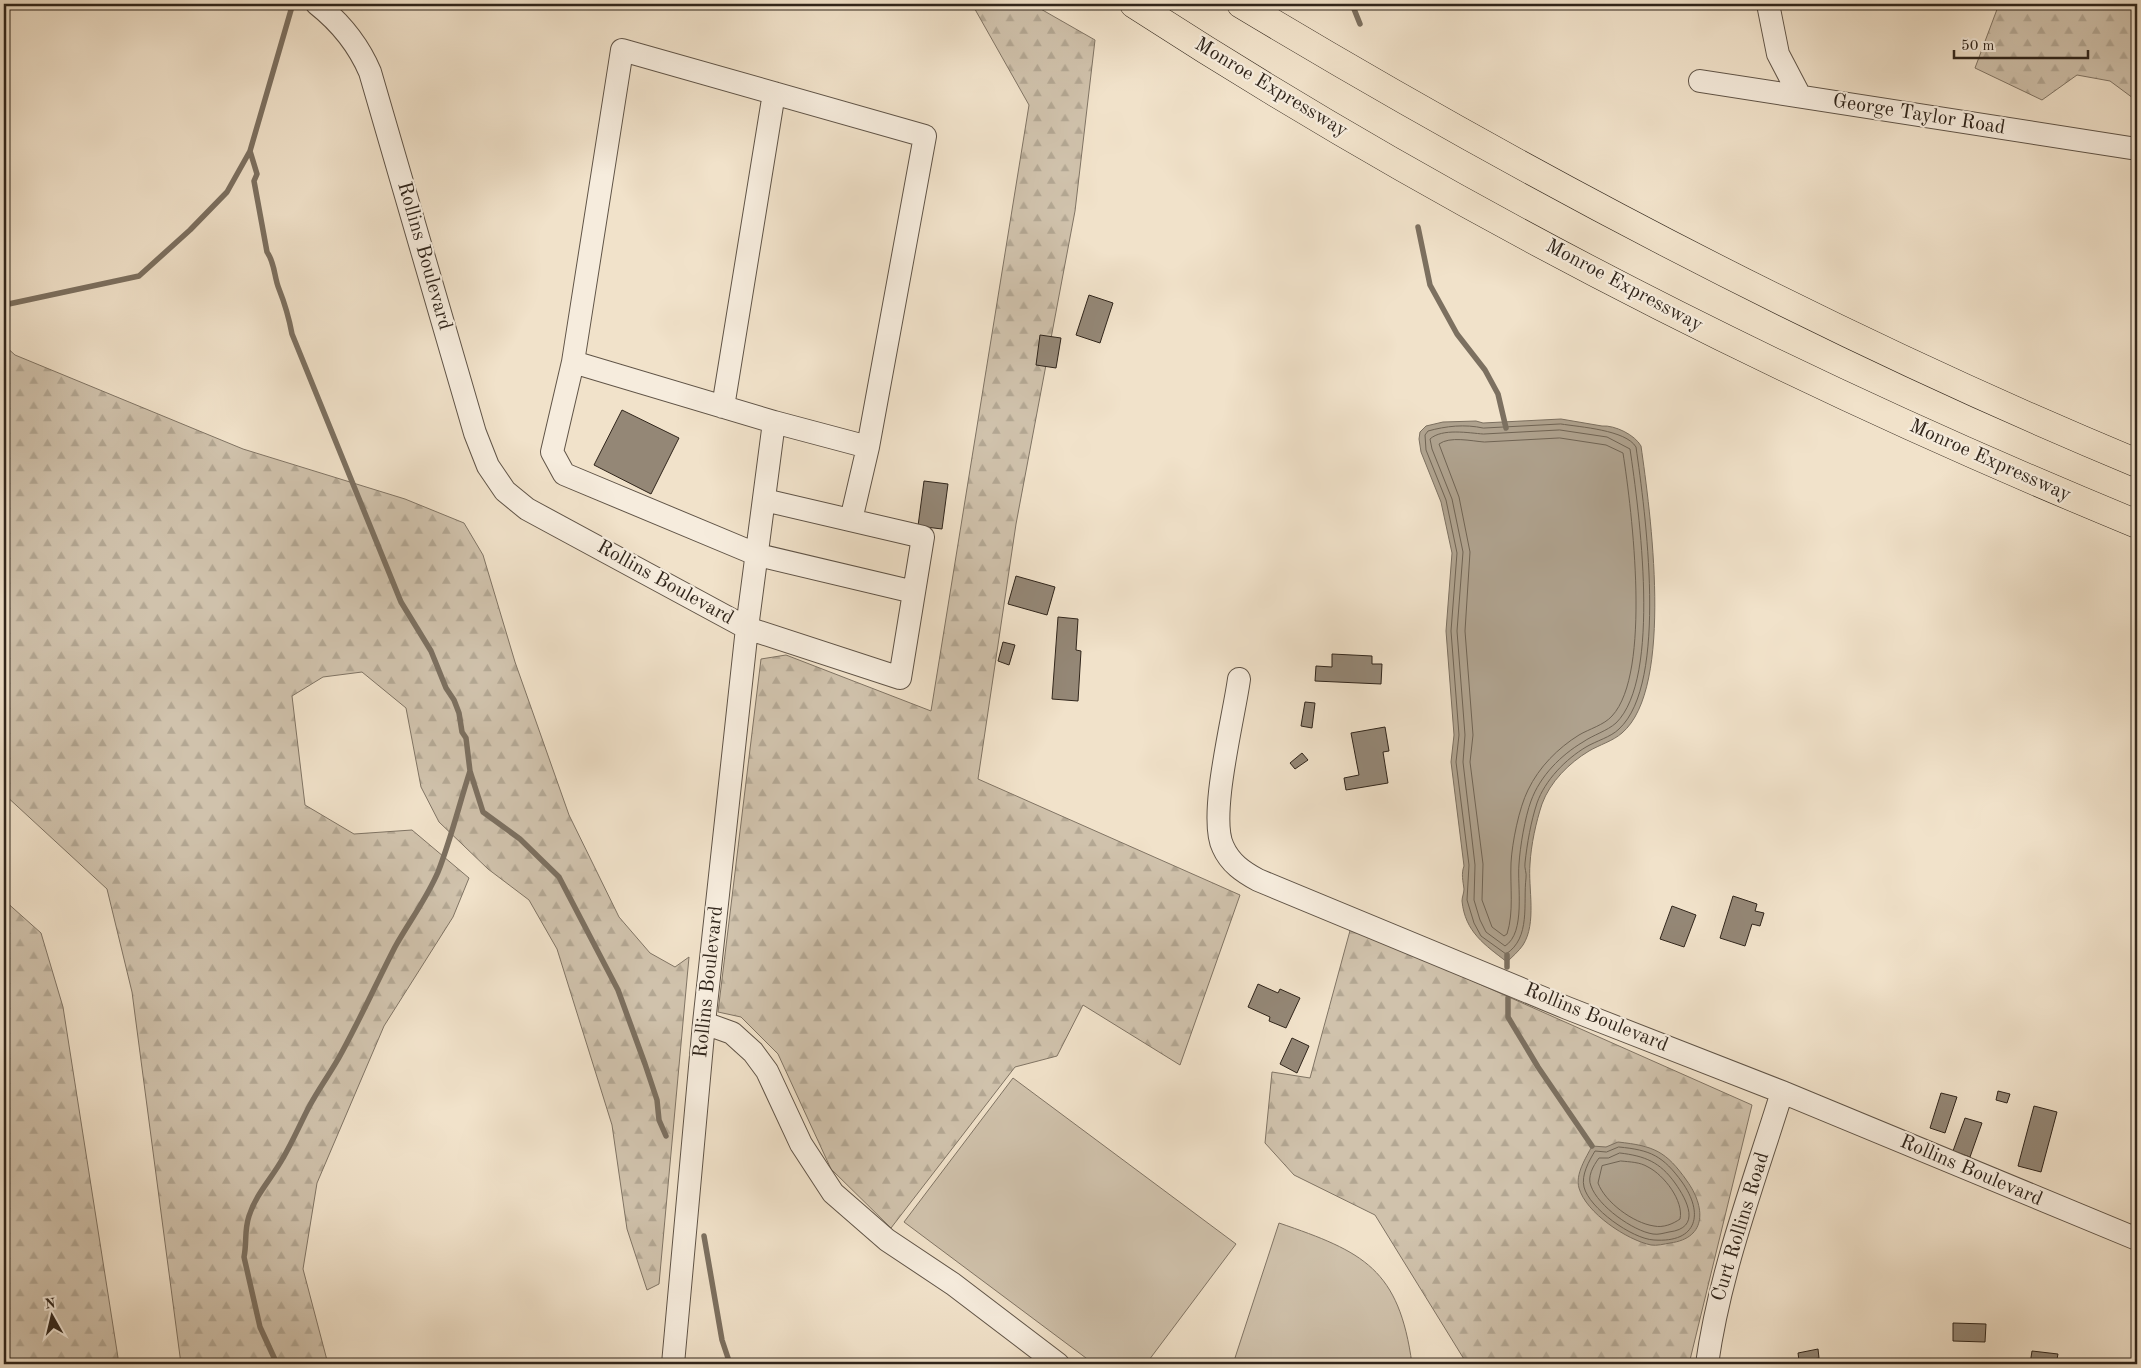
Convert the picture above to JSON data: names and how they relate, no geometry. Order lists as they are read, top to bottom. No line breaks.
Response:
{"streets":{"highway":["Monroe Expressway"],"street":["George Taylor Road","Rollins Boulevard","Curt Rollins Road"]},"crossings":[["Rollins Boulevard","Curt Rollins Road"]],"scale_bar":"50 m","north":"top"}
